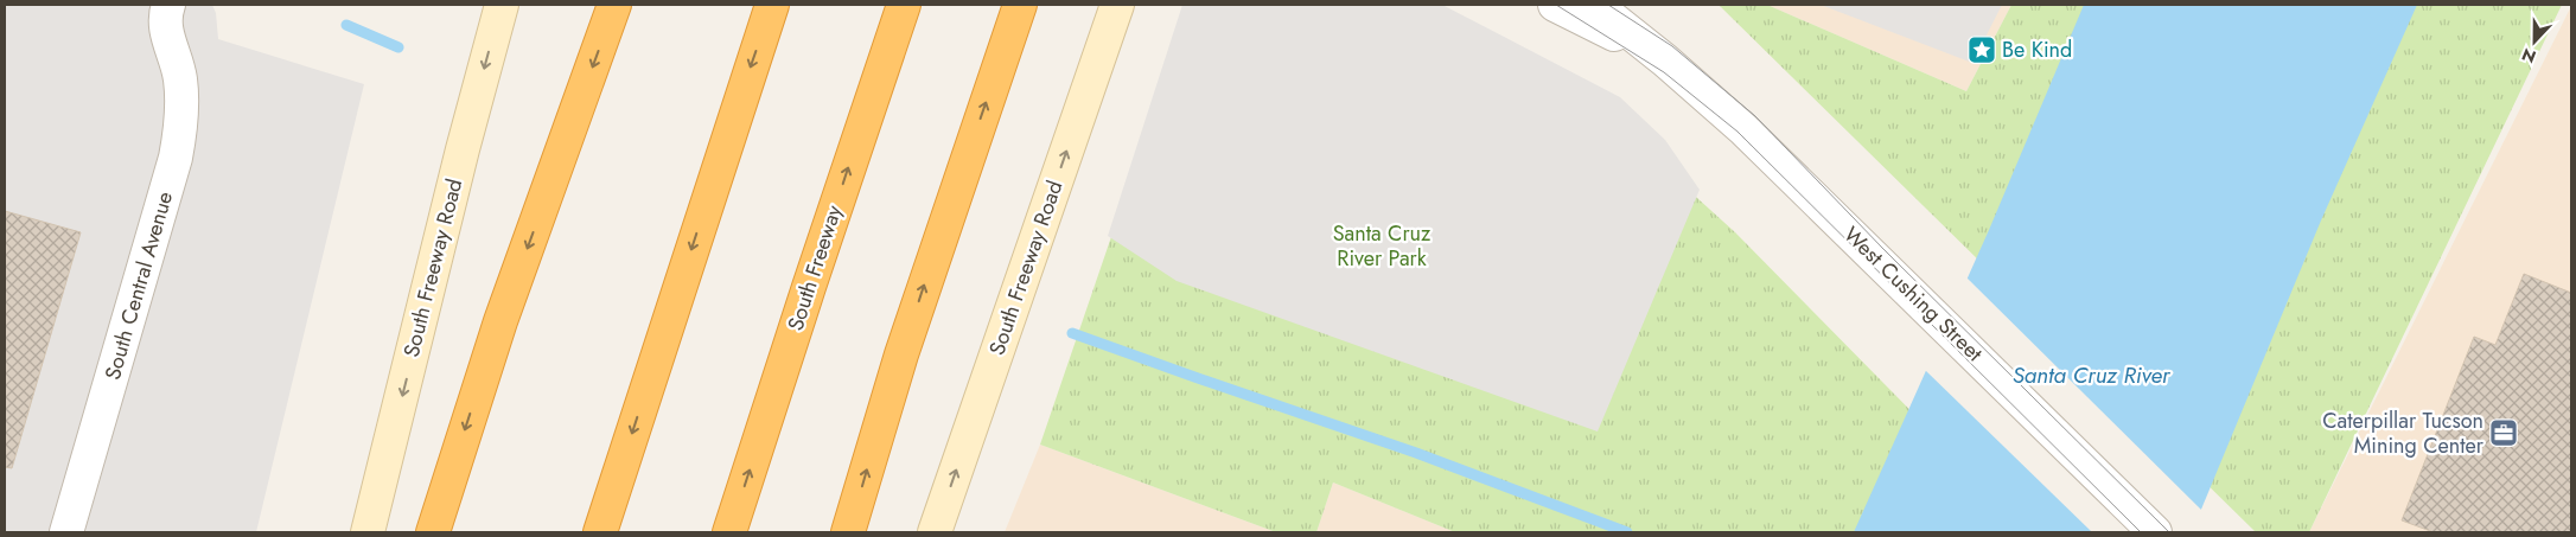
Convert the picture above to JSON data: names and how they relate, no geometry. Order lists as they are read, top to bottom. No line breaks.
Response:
{"streets":{"highway":["South Freeway"],"main road":["South Freeway Road"],"street":["South Central Avenue","West Cushing Street"]},"water":["Santa Cruz River"],"parks":["Santa Cruz River Park"],"places":{"place":["Be Kind"],"office":["Caterpillar Tucson Mining Center"]},"north":"bottom"}
